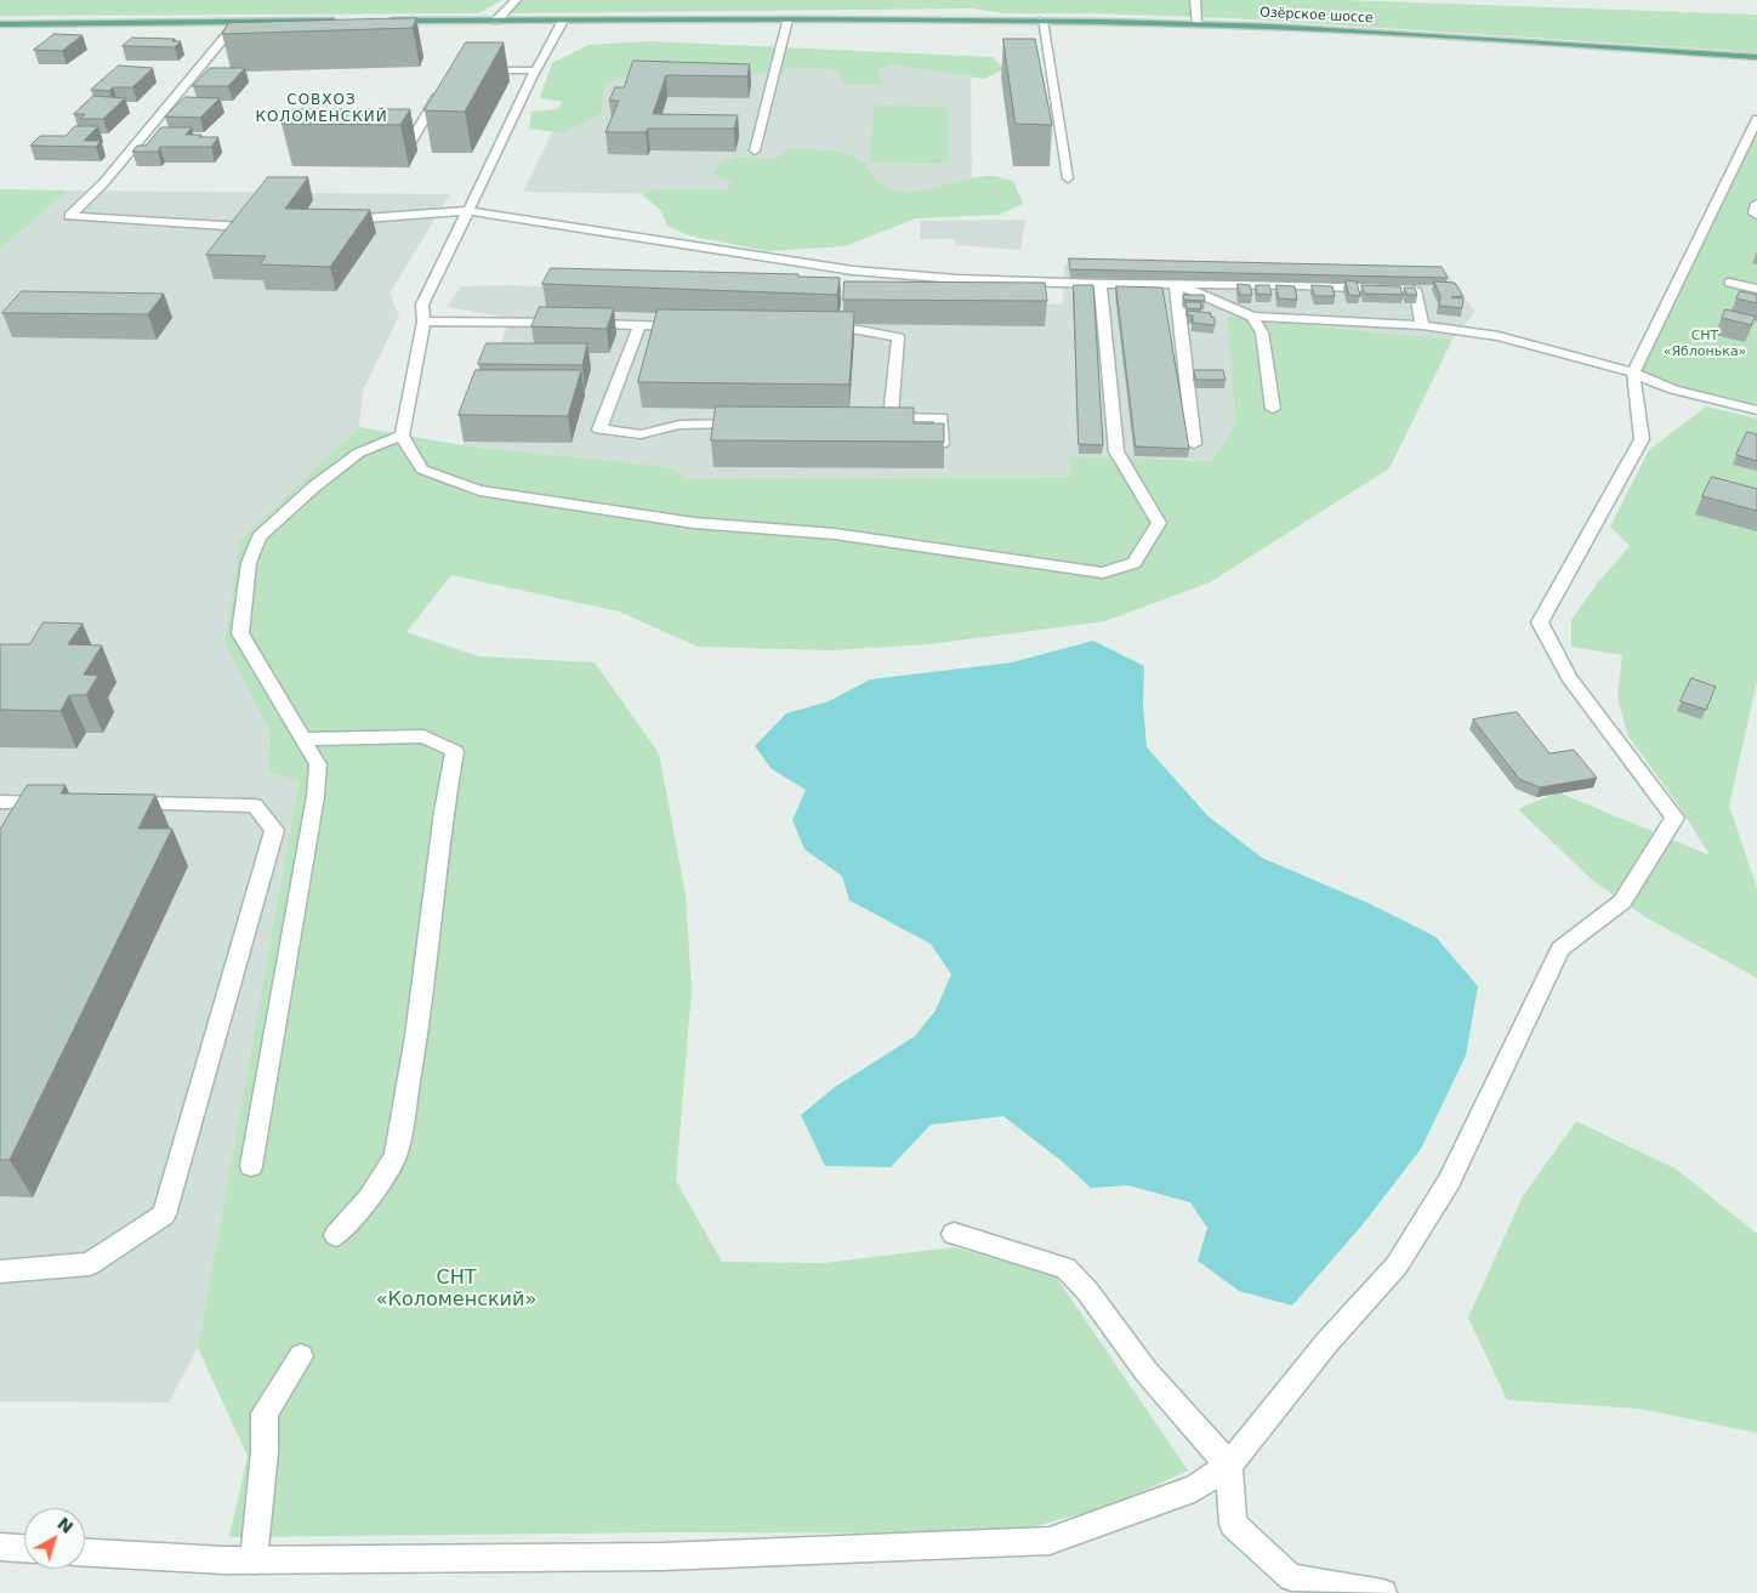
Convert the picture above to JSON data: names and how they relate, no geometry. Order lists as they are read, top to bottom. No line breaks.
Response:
{"streets":{"main road":["Озёрское шоссе"]},"districts":["СОВХОЗ КОЛОМЕНСКИЙ"],"parks":["СНТ «Яблонька»","СНТ «Коломенский»"],"north":"top right"}
